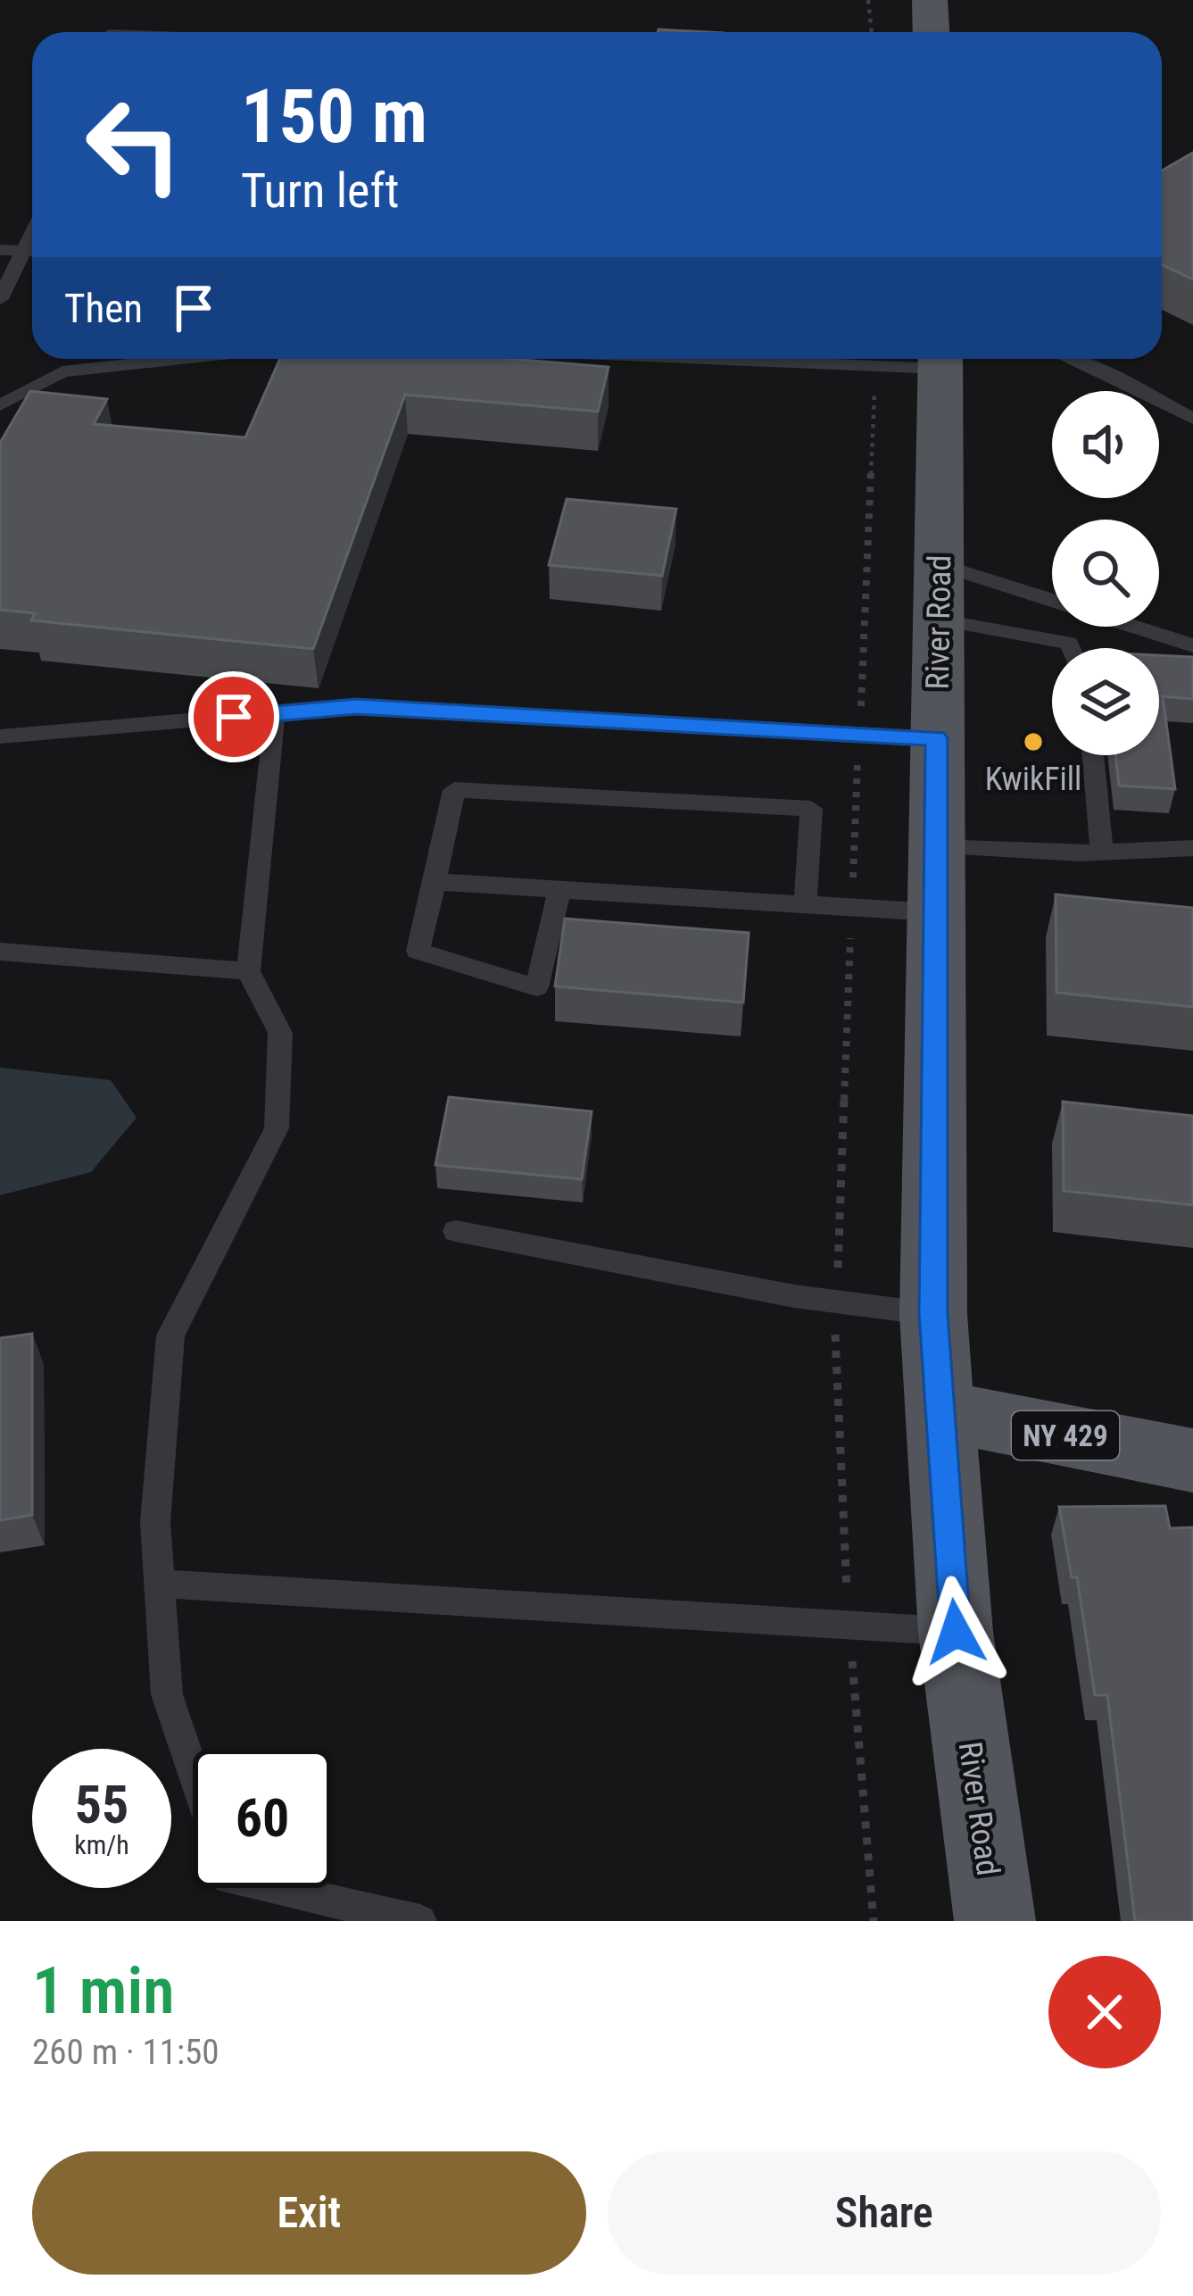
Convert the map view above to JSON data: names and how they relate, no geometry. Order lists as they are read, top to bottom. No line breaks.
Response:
{"streets":{"main road":["River Road","NY 429"]},"crossings":[["River Road","NY 429"]],"places":["KwikFill"],"page":{"turn":["150 m","Turn left"],"then":"Then","speed":"55 km/h","limit":"60","heading":["1 min","260 m · 11:50"],"buttons":["Exit","Share"]}}
